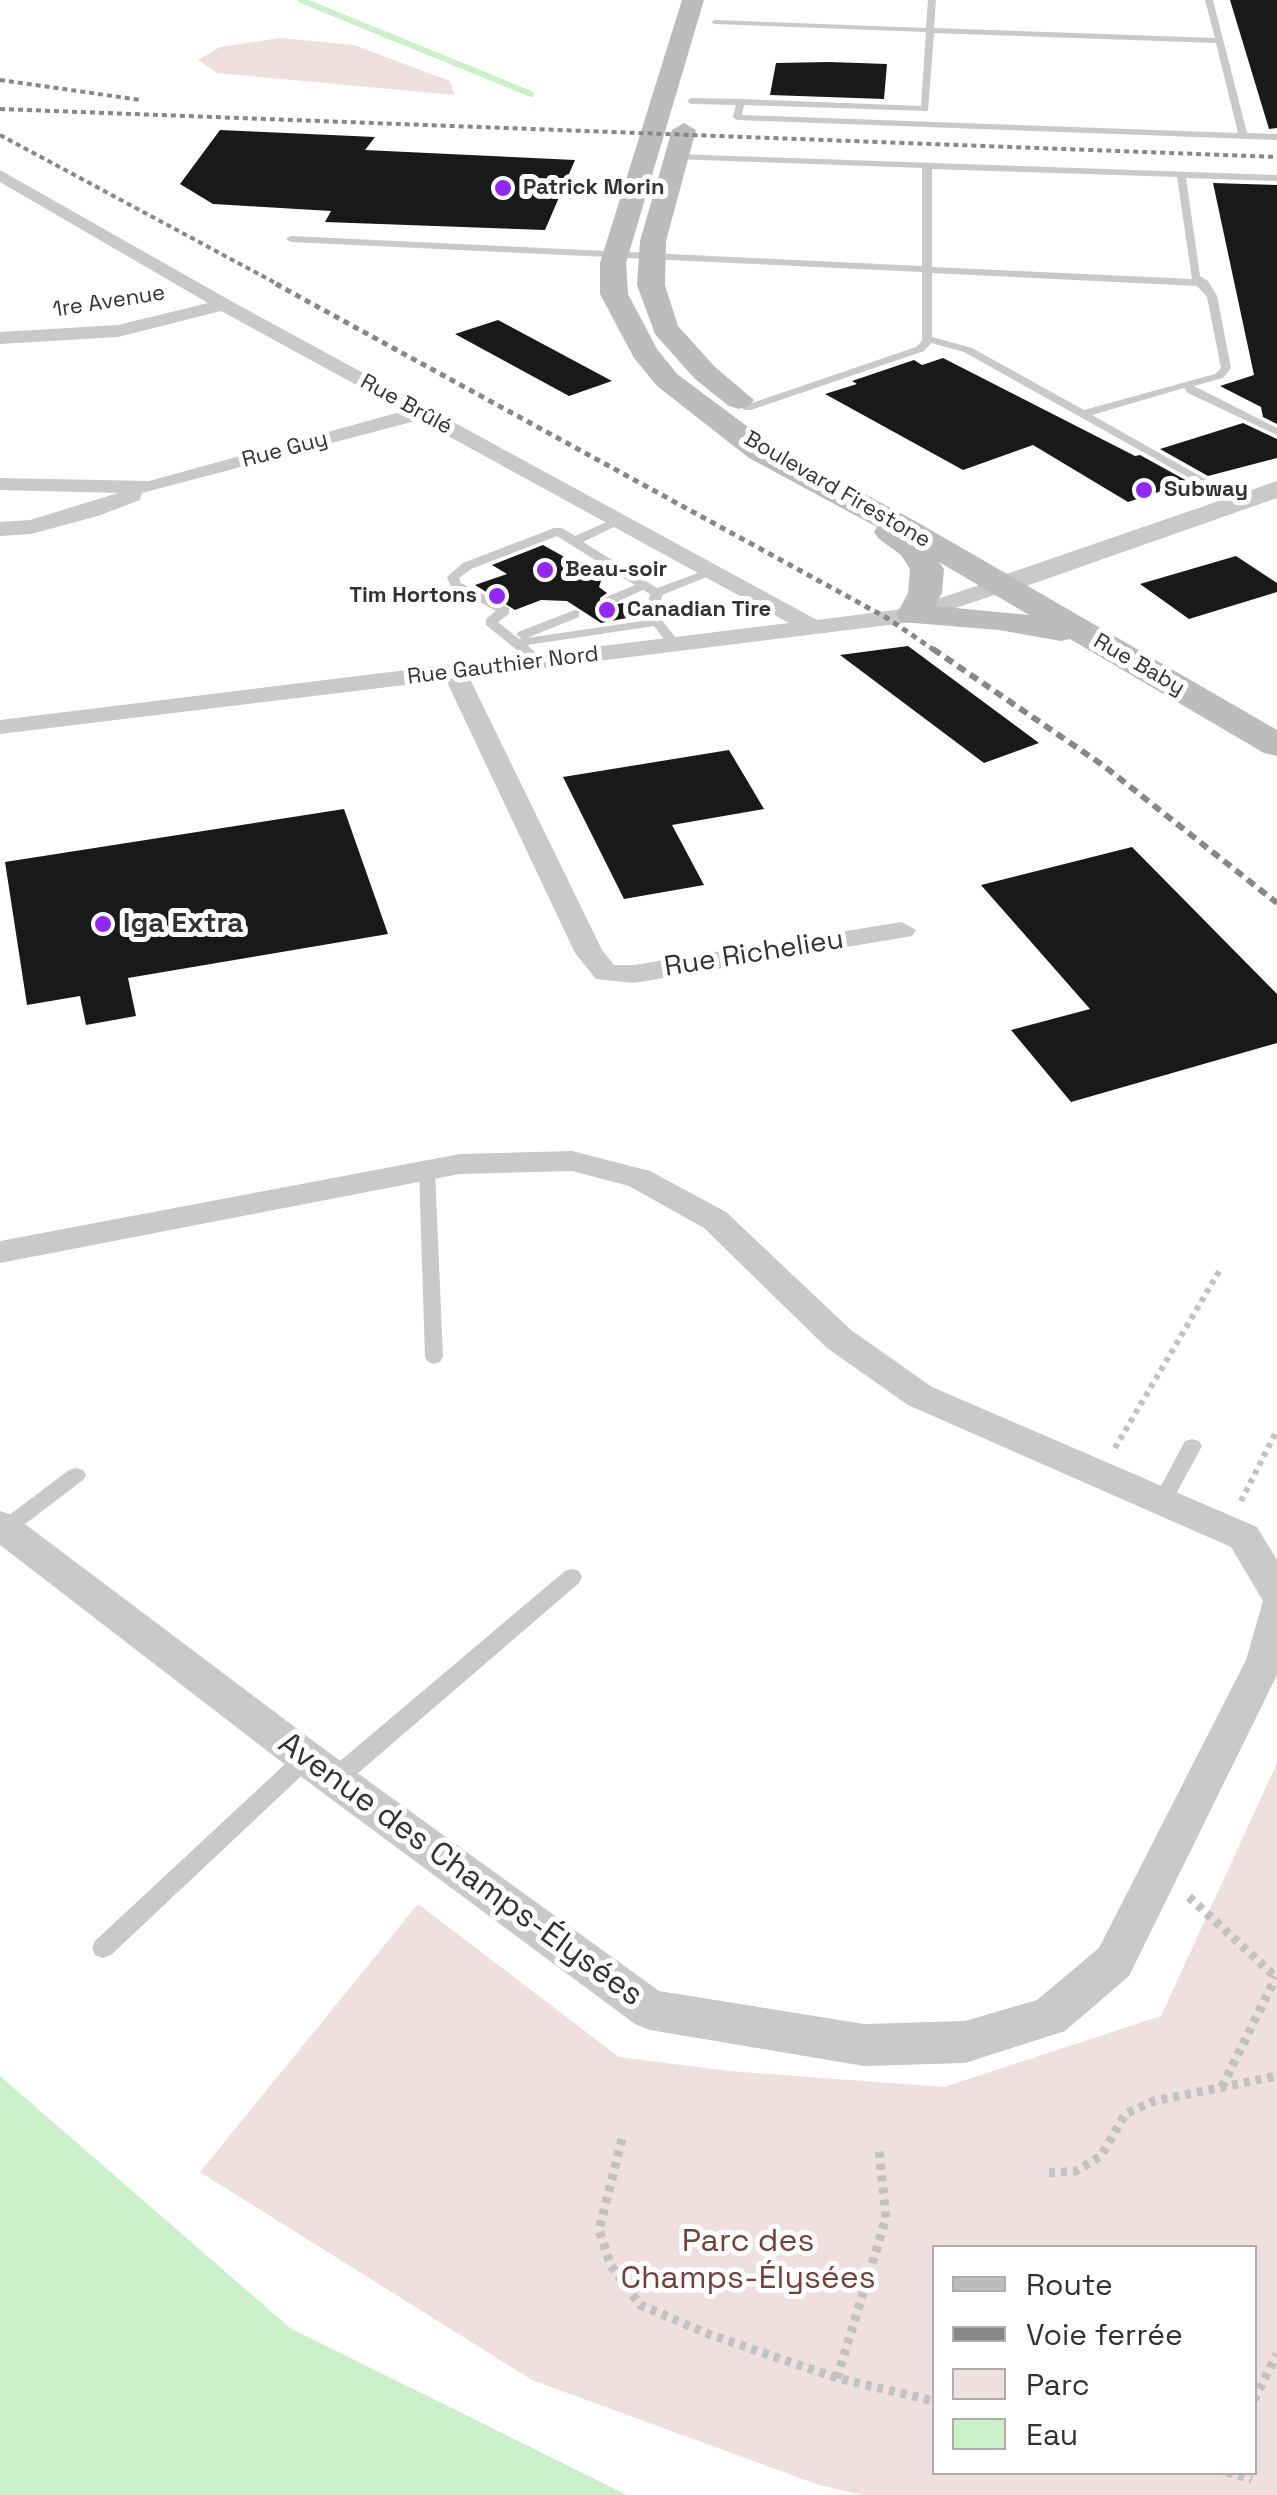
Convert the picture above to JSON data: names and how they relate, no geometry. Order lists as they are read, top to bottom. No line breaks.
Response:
{"streets":{"main road":["Boulevard Firestone","Rue Baby"],"street":["1re Avenue","Rue Brûlé","Rue Guy","Rue Gauthier Nord","Rue Richelieu","Avenue des Champs-Élysées"]},"crossings":[["1re Avenue","Rue Brûlé"],["Rue Brûlé","Rue Guy"],["Rue Brûlé","Rue Gauthier Nord"],["Boulevard Firestone","Rue Baby"],["Boulevard Firestone","Rue Gauthier Nord"],["Rue Baby","Rue Gauthier Nord"],["Rue Gauthier Nord","Rue Richelieu"]],"parks":["Parc des Champs-Élysées"],"places":["Patrick Morin","Subway","Beau-soir","Tim Hortons","Canadian Tire","Iga Extra"],"legend":["Route","Voie ferrée","Parc","Eau"]}
